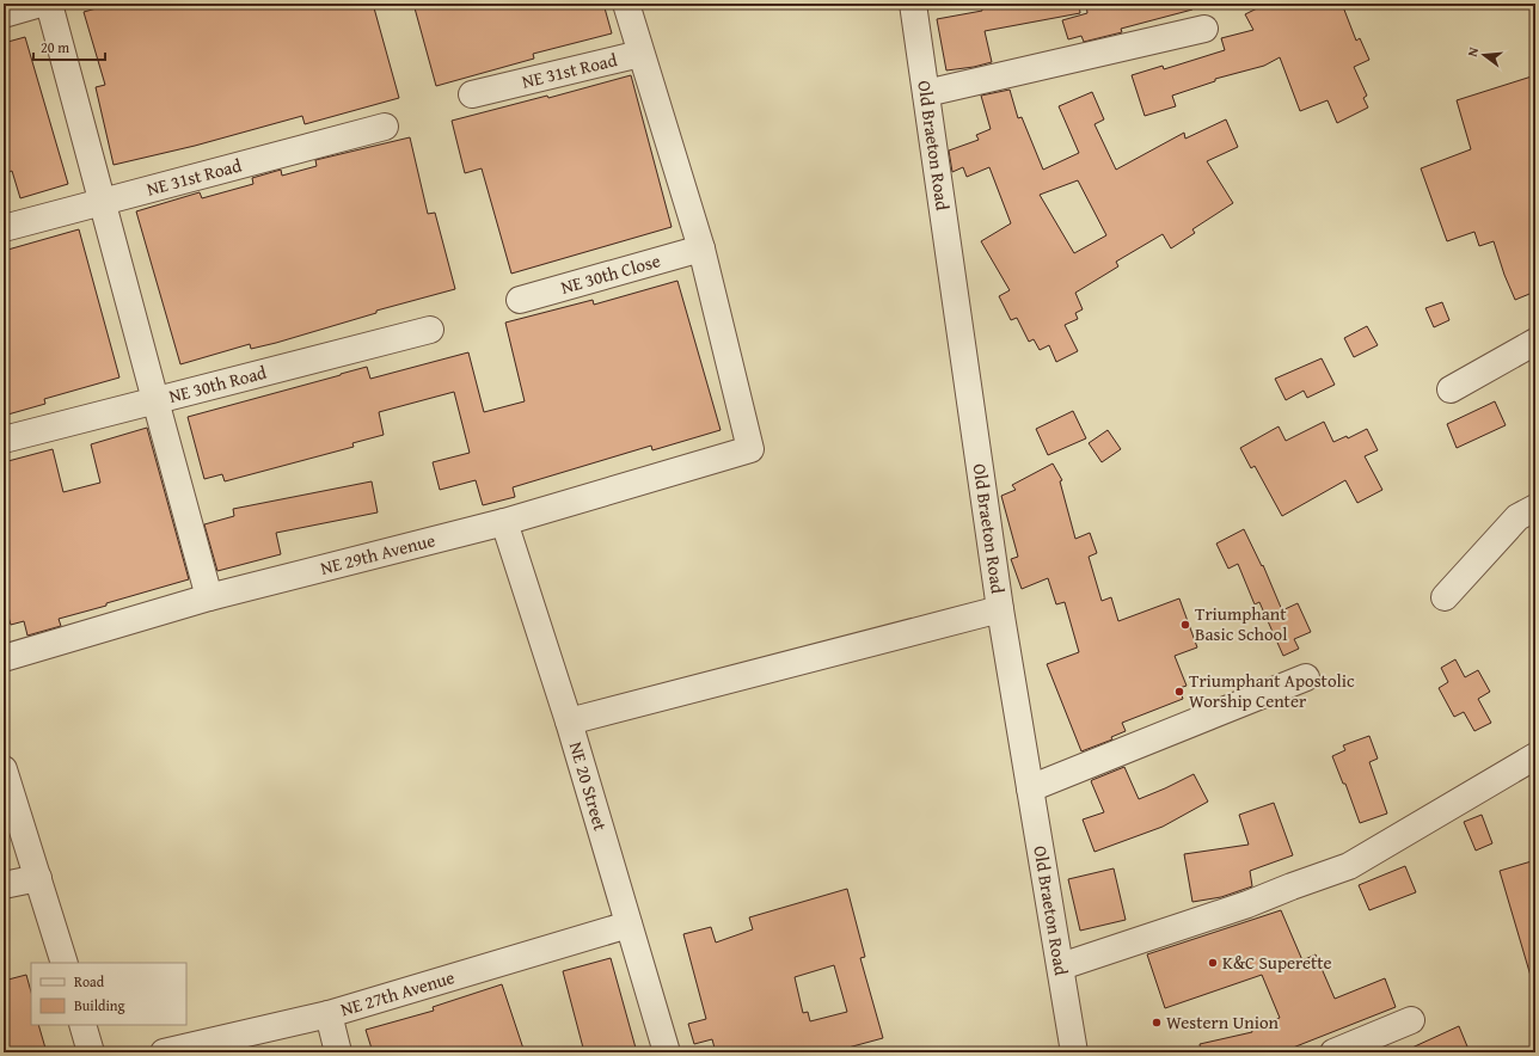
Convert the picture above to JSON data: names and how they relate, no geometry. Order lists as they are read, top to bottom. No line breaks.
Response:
{"streets":{"street":["NE 31st Road","Old Braeton Road","NE 30th Close","NE 30th Road","NE 29th Avenue","NE 20 Street","NE 27th Avenue"]},"crossings":[["NE 30th Close","NE 29th Avenue"],["NE 29th Avenue","NE 20 Street"],["NE 20 Street","NE 27th Avenue"]],"places":["Triumphant Basic School","Triumphant Apostolic Worship Center","K&C Superette","Western Union"],"legend":["Road","Building"],"scale_bar":"20 m","north":"left"}
